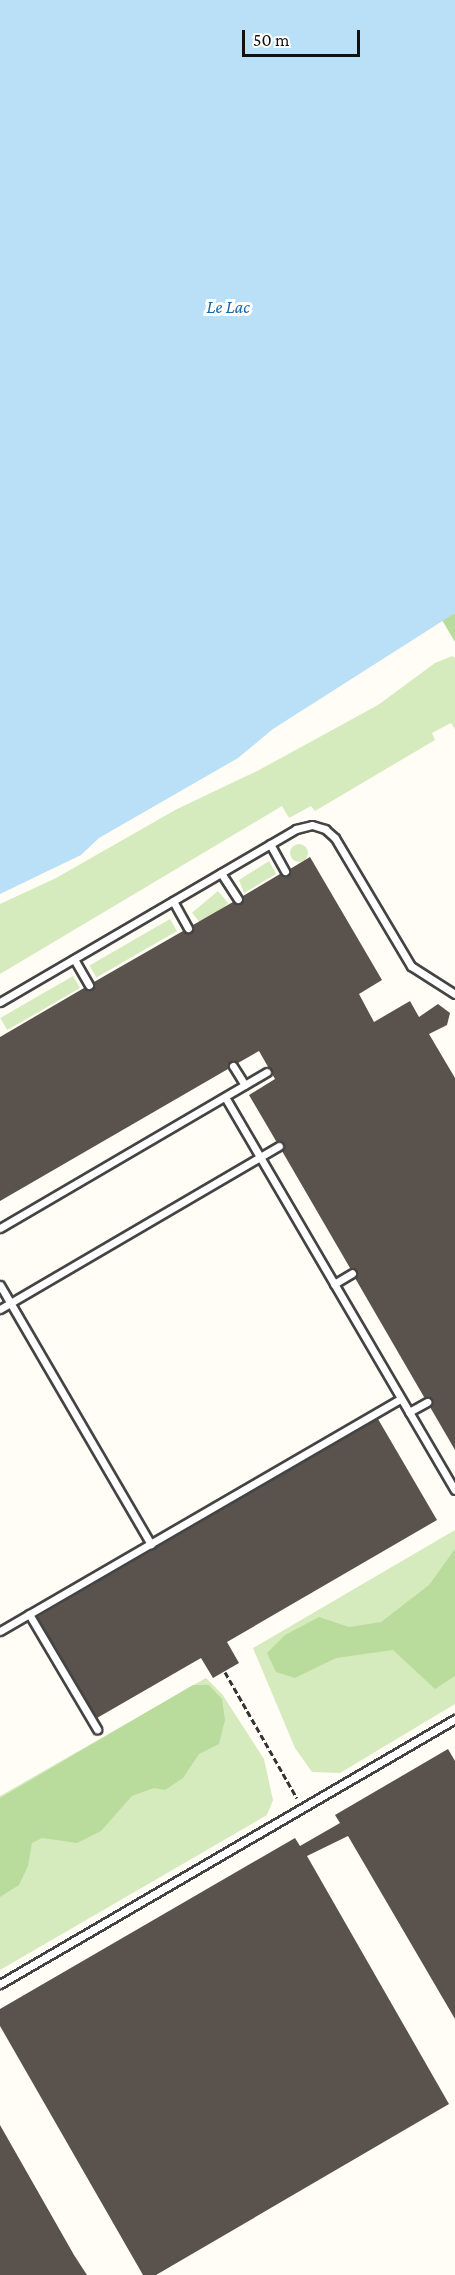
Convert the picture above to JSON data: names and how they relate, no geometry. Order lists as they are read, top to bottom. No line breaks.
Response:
{"water":["Le Lac"],"scale_bar":"50 m"}
